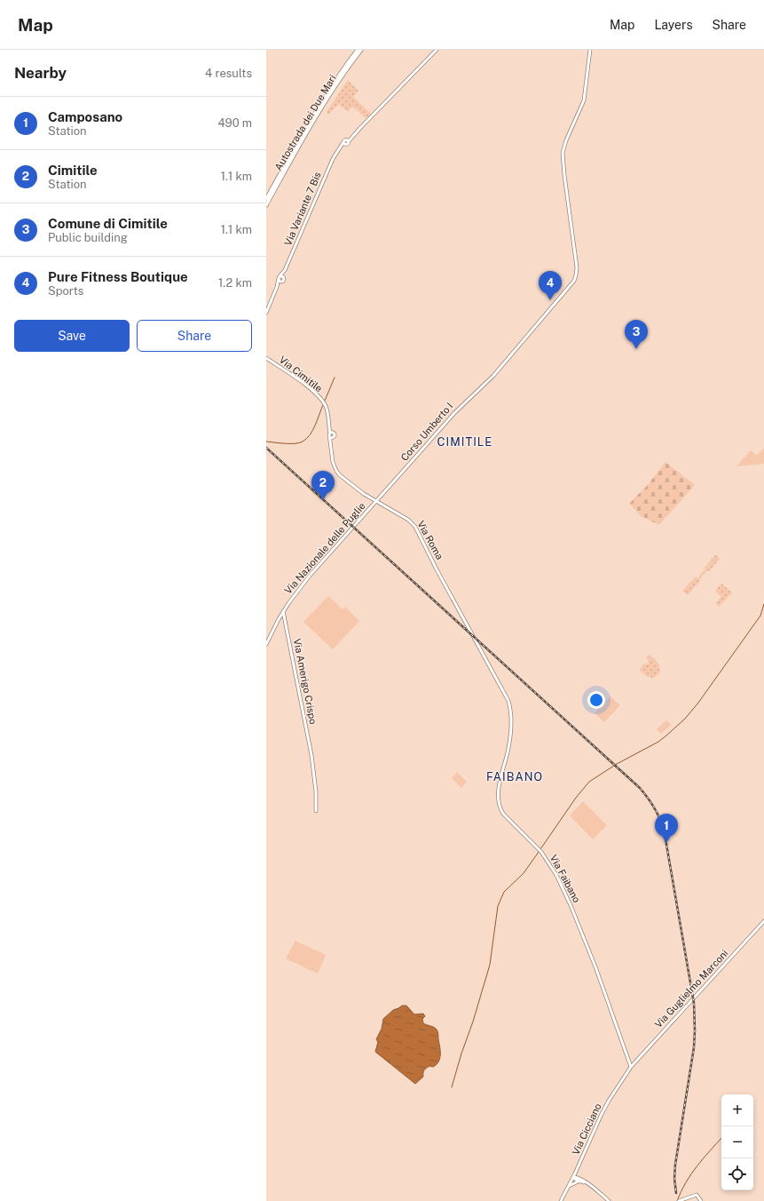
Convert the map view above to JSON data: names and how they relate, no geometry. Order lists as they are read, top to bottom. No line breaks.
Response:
{"streets":{"highway":["Autostrada dei Due Mari"],"street":["Via Variante 7 Bis","Via Cimitile","Corso Umberto I","Via Roma","Via Nazionale delle Puglie","Via Amerigo Crispo","Via Faibano","Via Guglielmo Marconi","Via Cicciano"]},"crossings":[["Via Cimitile","Via Roma"],["Corso Umberto I","Via Roma"],["Corso Umberto I","Via Nazionale delle Puglie"],["Via Roma","Via Nazionale delle Puglie"],["Via Roma","Via Faibano"],["Via Nazionale delle Puglie","Via Amerigo Crispo"],["Via Faibano","Via Guglielmo Marconi"],["Via Faibano","Via Cicciano"],["Via Guglielmo Marconi","Via Cicciano"]],"districts":["CIMITILE","FAIBANO"],"page":{"header":"Map","nav":["Map","Layers","Share"],"heading":["Nearby","4 results"],"list":[{"mark":"1","name":"Camposano","note":"Station","value":"490 m"},{"mark":"2","name":"Cimitile","note":"Station","value":"1.1 km"},{"mark":"3","name":"Comune di Cimitile","note":"Public building","value":"1.1 km"},{"mark":"4","name":"Pure Fitness Boutique","note":"Sports","value":"1.2 km"}],"pins":["4","3","2","1"],"buttons":["Save","Share"],"map_buttons":["+","−"]}}
